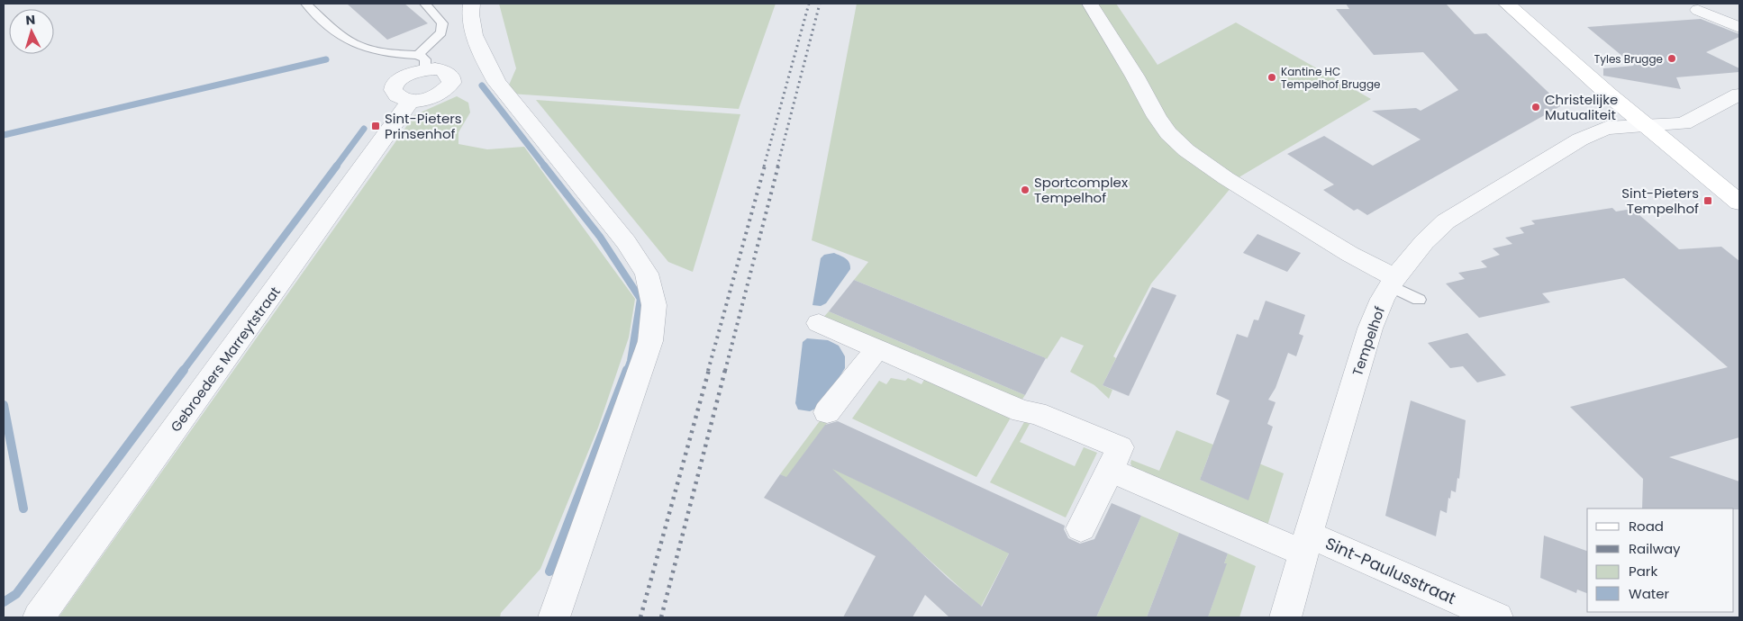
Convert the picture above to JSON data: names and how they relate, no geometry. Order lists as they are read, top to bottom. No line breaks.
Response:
{"streets":{"street":["Tempelhof","Gebroeders Marreytstraat","Sint-Paulusstraat"]},"crossings":[["Tempelhof","Sint-Paulusstraat"]],"places":{"other":["Tyles Brugge","Kantine HC Tempelhof Brugge","Christelijke Mutualiteit","Sportcomplex Tempelhof"],"transit":["Sint-Pieters Prinsenhof","Sint-Pieters Tempelhof"]},"legend":["Road","Railway","Park","Water"],"north":"top"}
